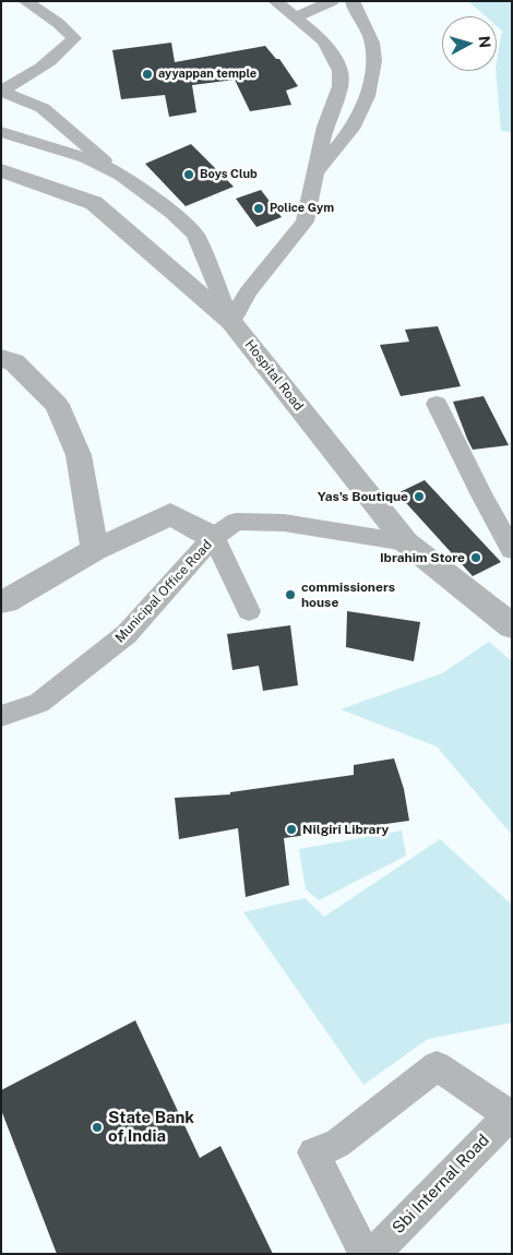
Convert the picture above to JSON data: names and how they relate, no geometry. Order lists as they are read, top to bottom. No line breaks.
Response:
{"streets":{"street":["Hospital Road","Municipal Office Road","Sbi Internal Road"]},"crossings":[["Hospital Road","Municipal Office Road"]],"places":["ayyappan temple","Boys Club","Police Gym","Yas's Boutique","Ibrahim Store","commissioners house","Nilgiri Library","State Bank of India"],"north":"right"}
